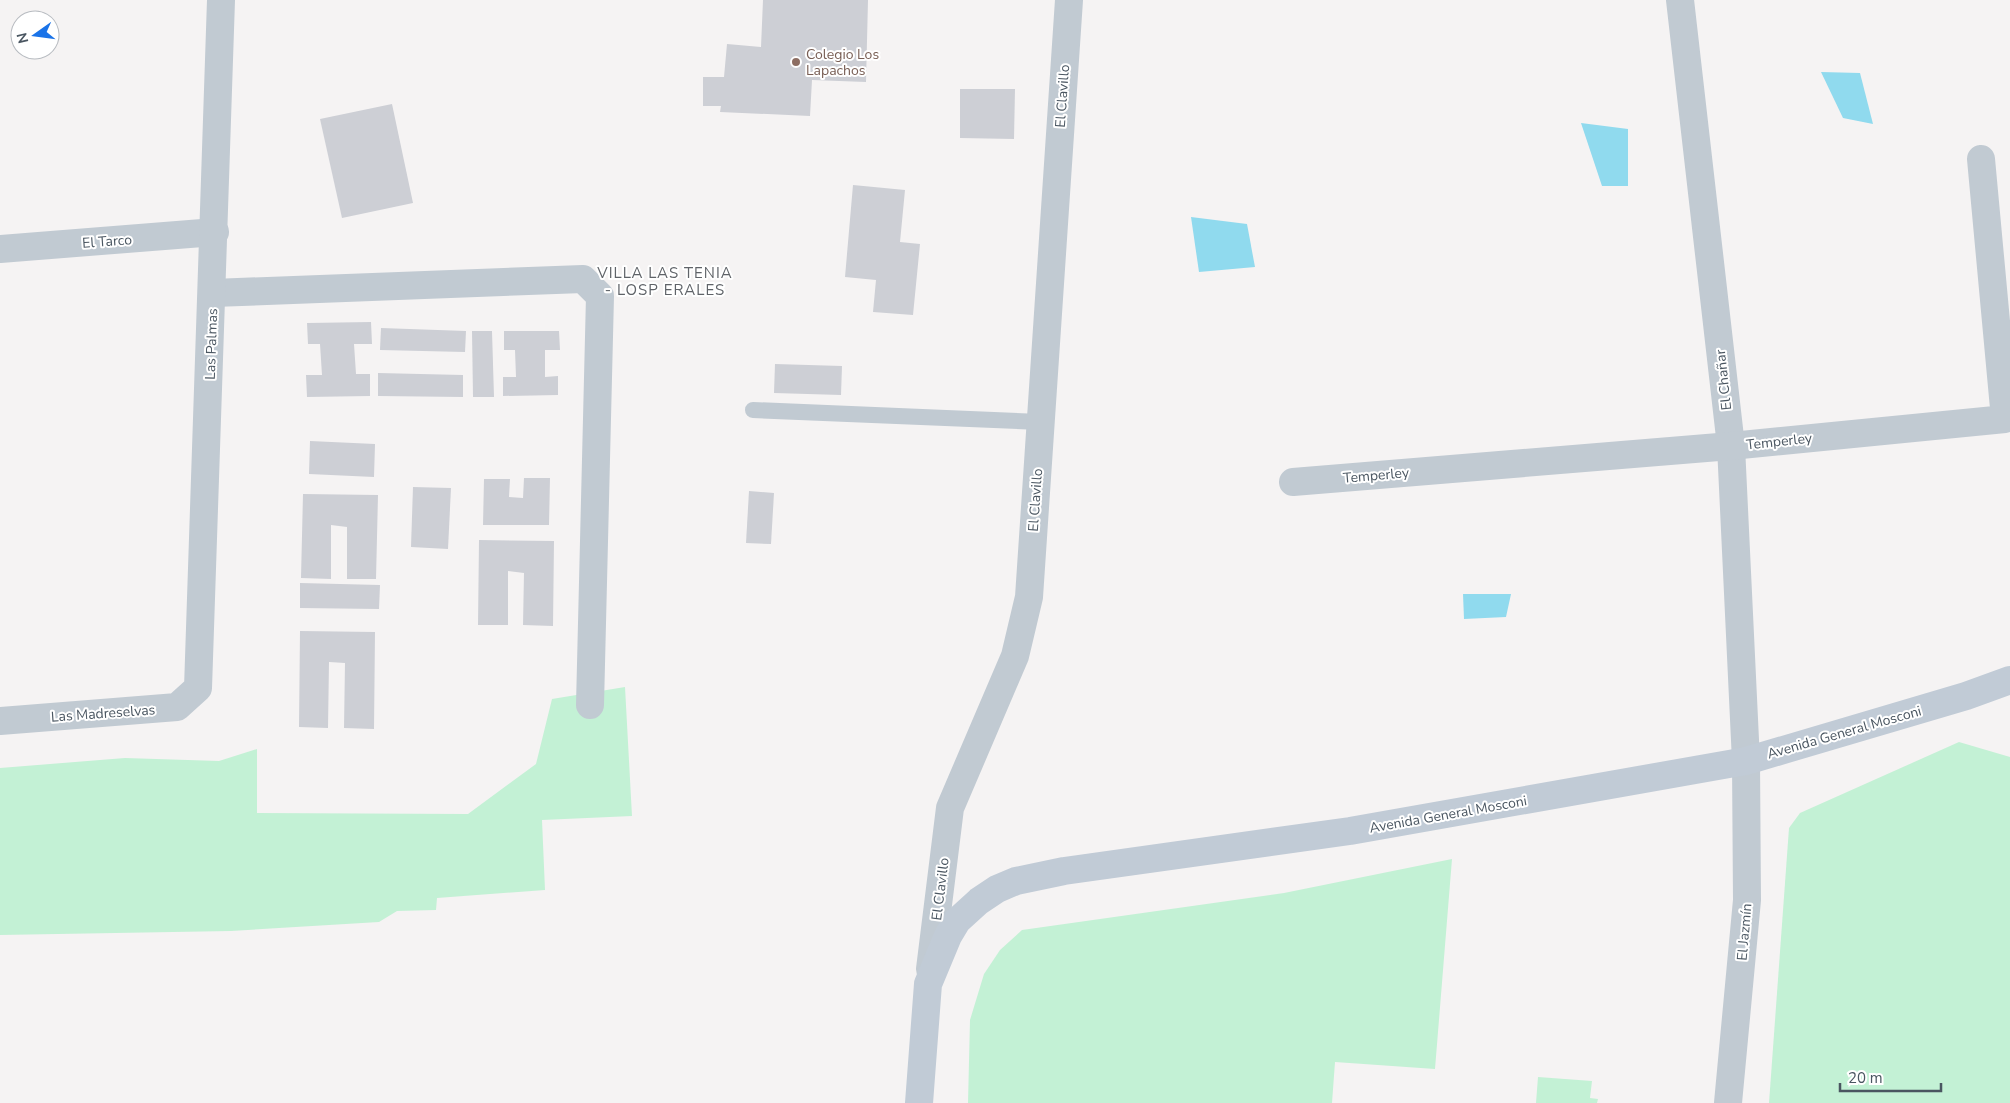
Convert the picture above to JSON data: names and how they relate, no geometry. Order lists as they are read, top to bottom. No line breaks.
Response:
{"streets":{"main road":["Avenida General Mosconi"],"street":["El Clavillo","El Tarco","Las Palmas","El Chañar","Temperley","Las Madreselvas","El Jazmín"]},"crossings":[["El Clavillo","Avenida General Mosconi"],["El Tarco","Las Palmas"],["Las Palmas","Las Madreselvas"],["El Chañar","Temperley"],["El Chañar","Avenida General Mosconi"],["El Chañar","El Jazmín"],["Avenida General Mosconi","El Jazmín"]],"districts":["VILLA LAS TENIA - LOSP ERALES"],"places":["Colegio Los Lapachos"],"scale_bar":"20 m","north":"left"}
